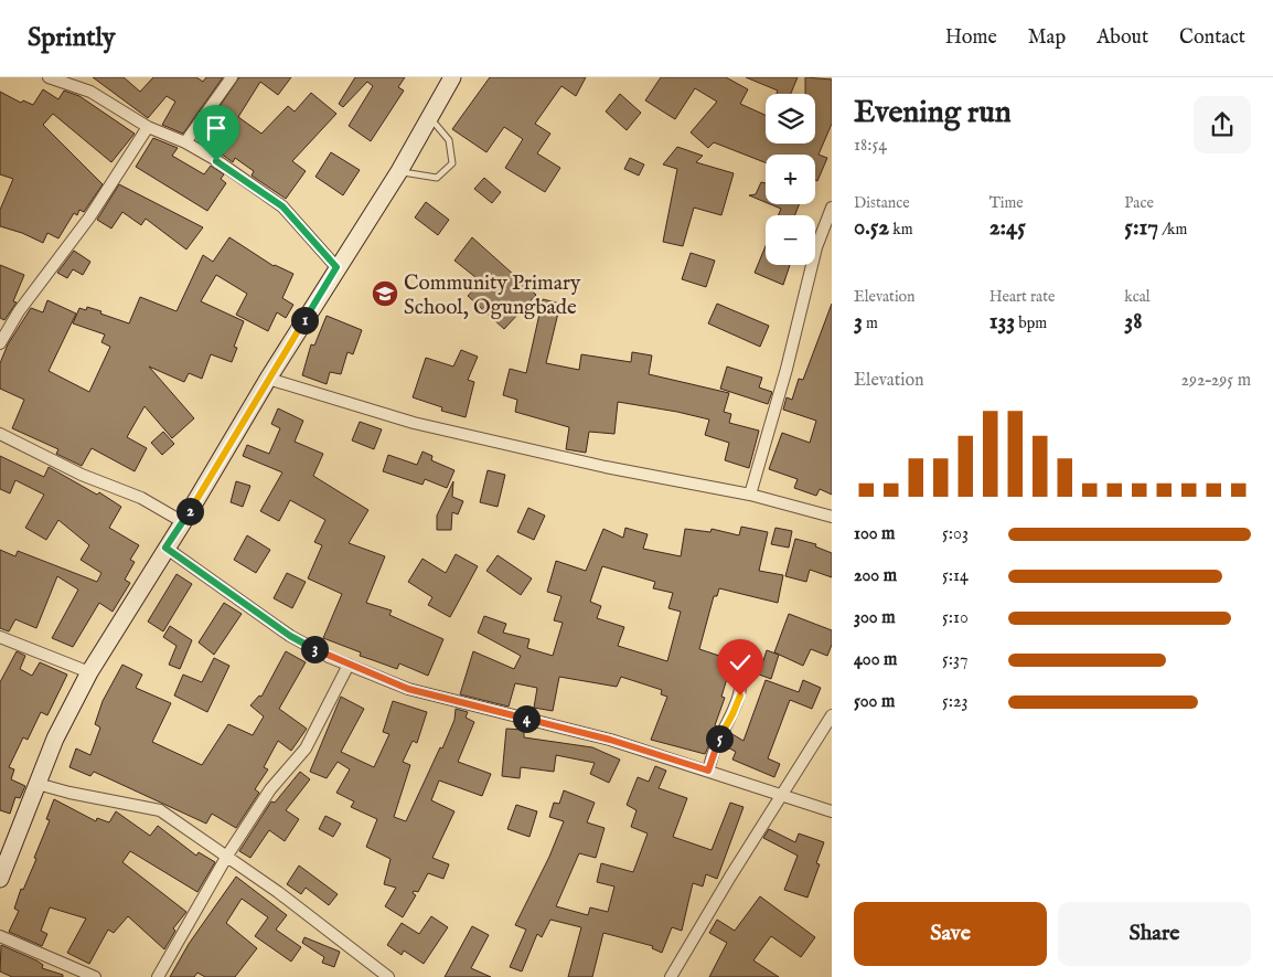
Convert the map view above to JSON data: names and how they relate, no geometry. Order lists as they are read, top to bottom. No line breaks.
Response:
{"places":{"school or university":["Community Primary School, Ogungbade"]},"page":{"header":"Sprintly","nav":["Home","Map","About","Contact"],"heading":["Evening run","18:54"],"map_buttons":["+","−"],"stats":[["Distance","0.52 km"],["Time","2:45"],["Pace","5:17 /km"],["Elevation","3 m"],["Heart rate","133 bpm"],["kcal","38"]],"pins":["1","2","3","4","5"],"chart":["Elevation","292–295 m"],"list":[{"name":"100 m","note":"5:03"},{"name":"200 m","note":"5:14"},{"name":"300 m","note":"5:10"},{"name":"400 m","note":"5:37"},{"name":"500 m","note":"5:23"}],"buttons":["Save","Share"]}}
